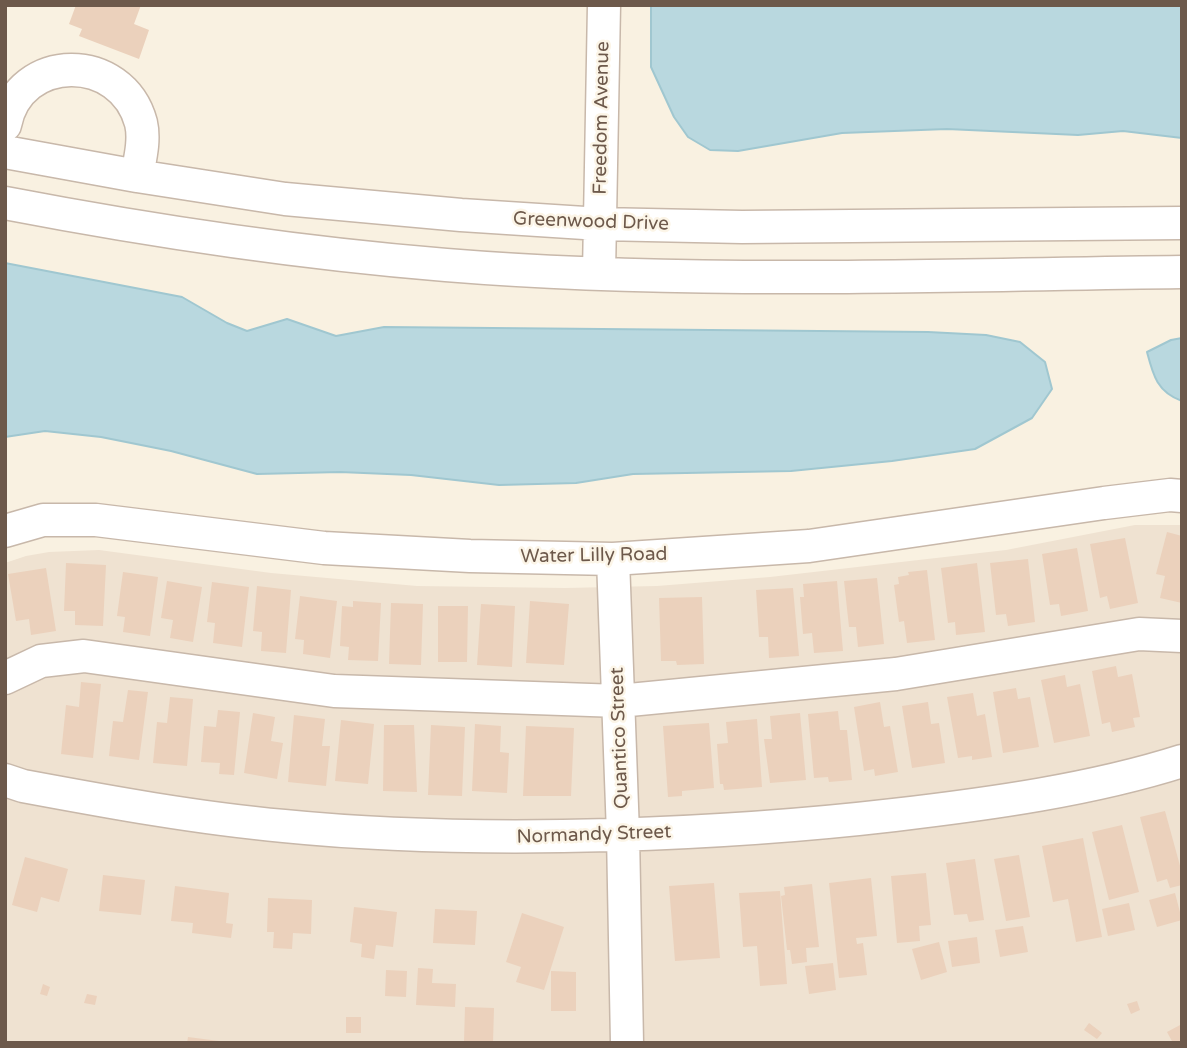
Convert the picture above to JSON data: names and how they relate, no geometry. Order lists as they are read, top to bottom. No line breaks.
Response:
{"streets":{"street":["Freedom Avenue","Greenwood Drive","Water Lilly Road","Quantico Street","Normandy Street"]},"crossings":[["Freedom Avenue","Greenwood Drive"],["Water Lilly Road","Quantico Street"],["Quantico Street","Normandy Street"]]}
